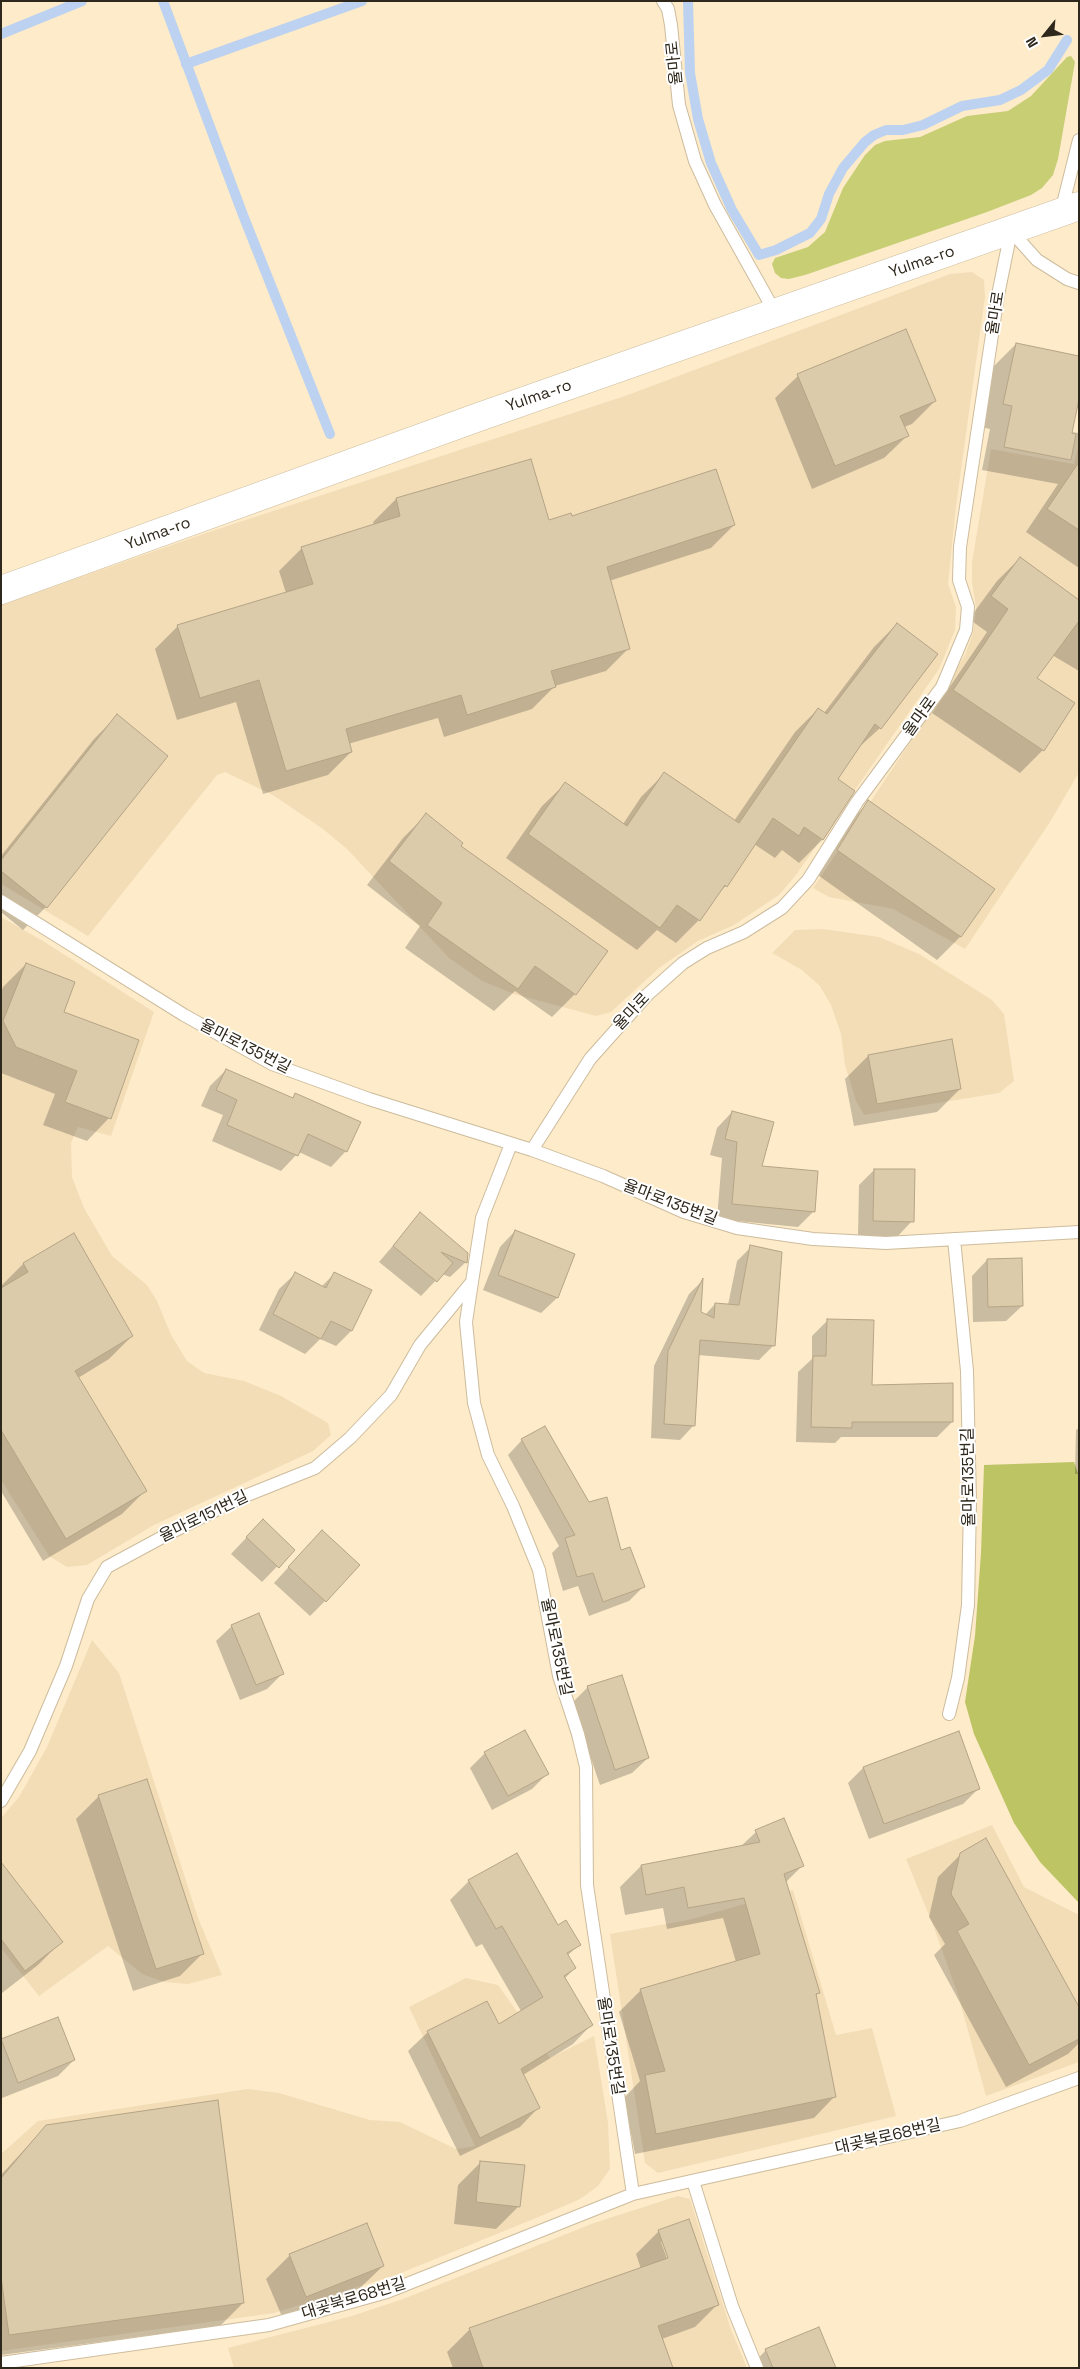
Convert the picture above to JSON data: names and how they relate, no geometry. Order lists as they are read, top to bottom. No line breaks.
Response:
{"streets":{"street":["Yulma-ro"],"lane":["율마로","율마로135번길","율마로151번길","대곶북로68번길"]},"crossings":[["율마로","Yulma-ro"],["율마로","율마로135번길"],["율마로135번길","율마로151번길"],["율마로135번길","대곶북로68번길"]],"north":"bottom left"}
